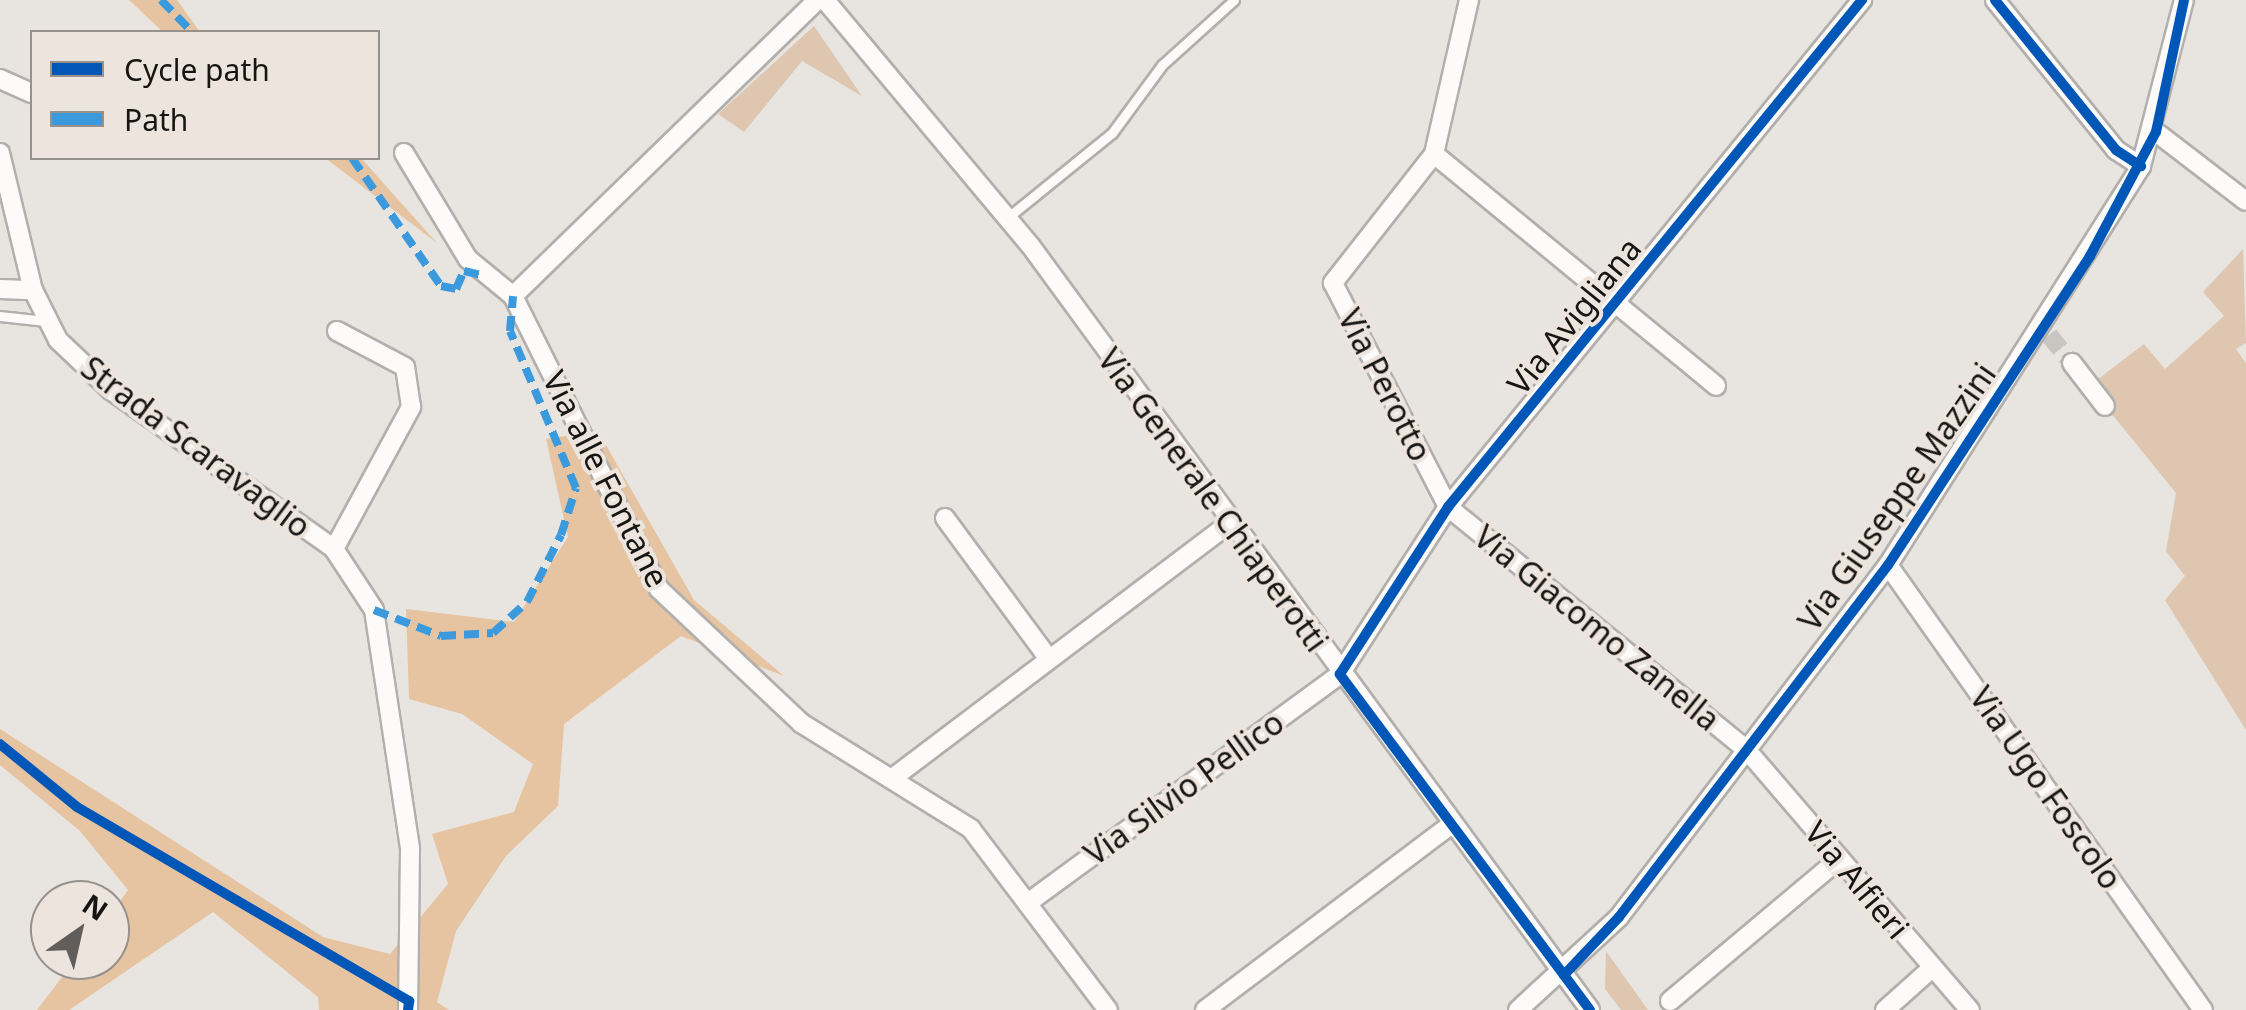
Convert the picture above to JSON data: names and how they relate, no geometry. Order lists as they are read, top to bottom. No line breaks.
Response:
{"streets":{"street":["Via Avigliana","Via Perotto","Strada Scaravaglio","Via alle Fontane","Via Giuseppe Mazzini","Via Generale Chiaperotti","Via Giacomo Zanella","Via Silvio Pellico","Via Ugo Foscolo","Via Alfieri"]},"crossings":[["Via Avigliana","Via Perotto"],["Via Avigliana","Via Generale Chiaperotti"],["Via Avigliana","Via Giacomo Zanella"],["Via Avigliana","Via Silvio Pellico"],["Via Perotto","Via Giacomo Zanella"],["Via alle Fontane","Via Silvio Pellico"],["Via Giuseppe Mazzini","Via Generale Chiaperotti"],["Via Giuseppe Mazzini","Via Giacomo Zanella"],["Via Giuseppe Mazzini","Via Ugo Foscolo"],["Via Giuseppe Mazzini","Via Alfieri"],["Via Generale Chiaperotti","Via Silvio Pellico"],["Via Giacomo Zanella","Via Alfieri"]],"legend":["Cycle path","Path"],"north":"top right"}
